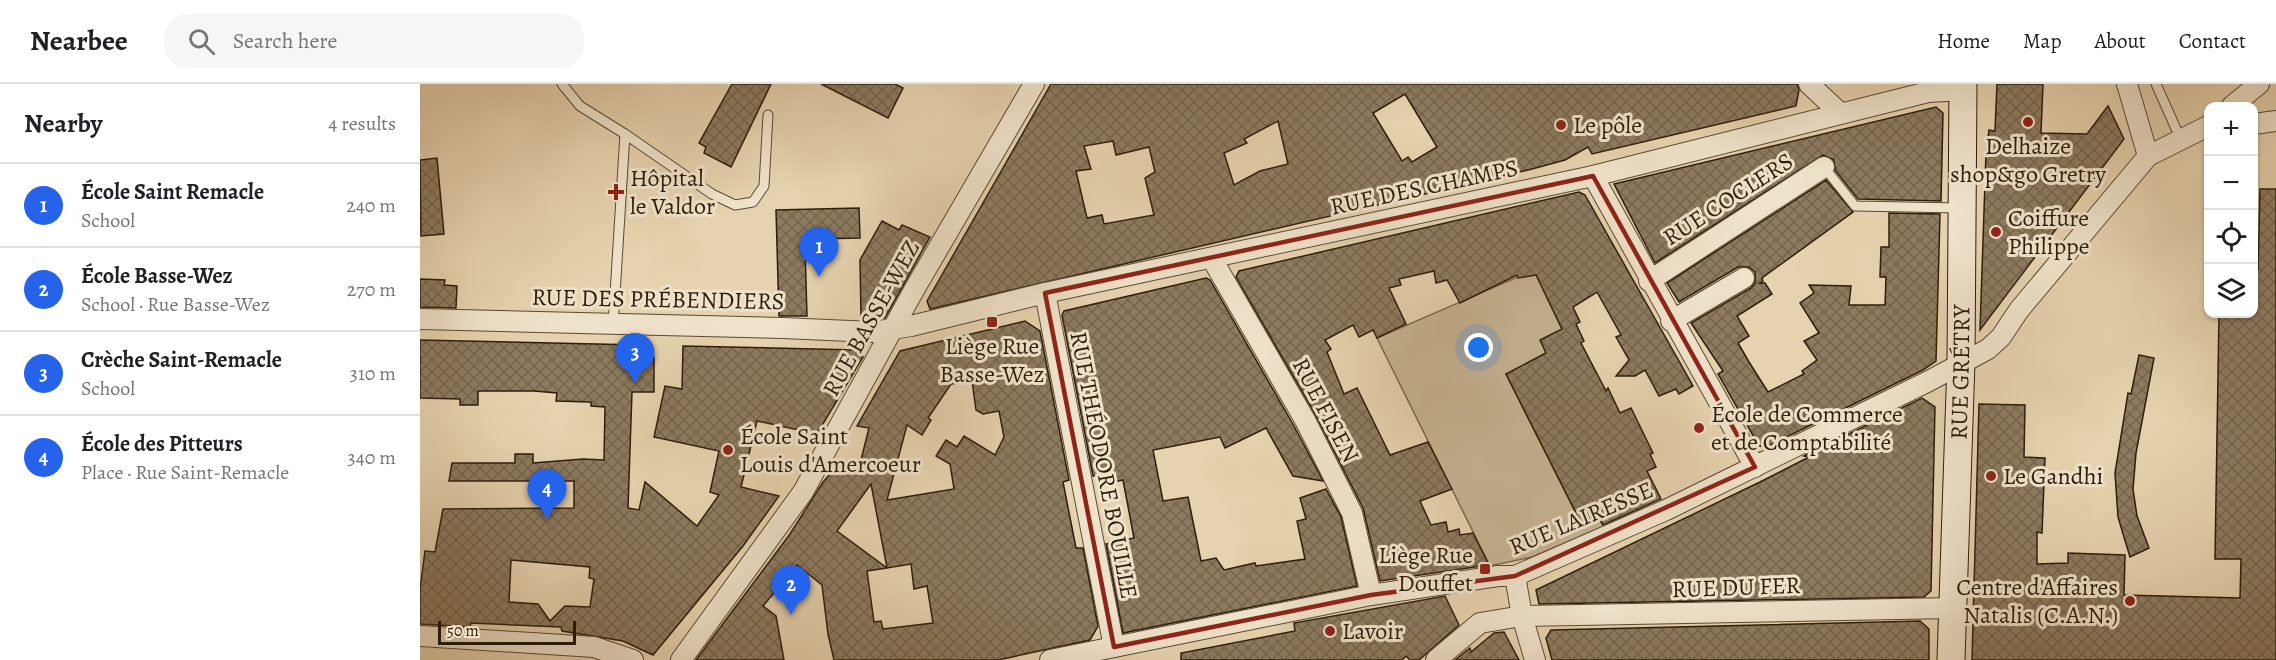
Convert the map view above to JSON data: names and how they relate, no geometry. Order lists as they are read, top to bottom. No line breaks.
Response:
{"streets":{"street":["RUE DES CHAMPS","RUE COCLERS","RUE DES PRÉBENDIERS","RUE BASSE-WEZ","RUE GRÉTRY","RUE FISEN","RUE THÉODORE BOUILLE","RUE LAIRESSE","RUE DU FER"]},"crossings":[["RUE DES CHAMPS","RUE DES PRÉBENDIERS"],["RUE DES CHAMPS","RUE BASSE-WEZ"],["RUE DES CHAMPS","RUE GRÉTRY"],["RUE DES CHAMPS","RUE FISEN"],["RUE DES CHAMPS","RUE THÉODORE BOUILLE"],["RUE COCLERS","RUE GRÉTRY"],["RUE DES PRÉBENDIERS","RUE BASSE-WEZ"],["RUE GRÉTRY","RUE LAIRESSE"],["RUE GRÉTRY","RUE DU FER"],["RUE FISEN","RUE LAIRESSE"],["RUE THÉODORE BOUILLE","RUE LAIRESSE"]],"places":{"other":["Delhaize shop&go Gretry","Le pôle","Coiffure Philippe","École de Commerce et de Comptabilité","École Saint Louis d'Amercoeur","Le Gandhi","Centre d'Affaires Natalis (C.A.N.)","Lavoir"],"health":["Hôpital le Valdor"],"transit":["Liège Rue Basse-Wez","Liège Rue Douffet"]},"scale_bar":"50 m","page":{"header":"Nearbee","search":"Search here","nav":["Home","Map","About","Contact"],"heading":["Nearby","4 results"],"map_buttons":["+","−"],"list":[{"mark":"1","name":"École Saint Remacle","note":"School","value":"240 m"},{"mark":"2","name":"École Basse-Wez","note":"School · Rue Basse-Wez","value":"270 m"},{"mark":"3","name":"Crèche Saint-Remacle","note":"School","value":"310 m"},{"mark":"4","name":"École des Pitteurs","note":"Place · Rue Saint-Remacle","value":"340 m"}],"pins":["1","3","4","2"],"scale":"50 m"}}
